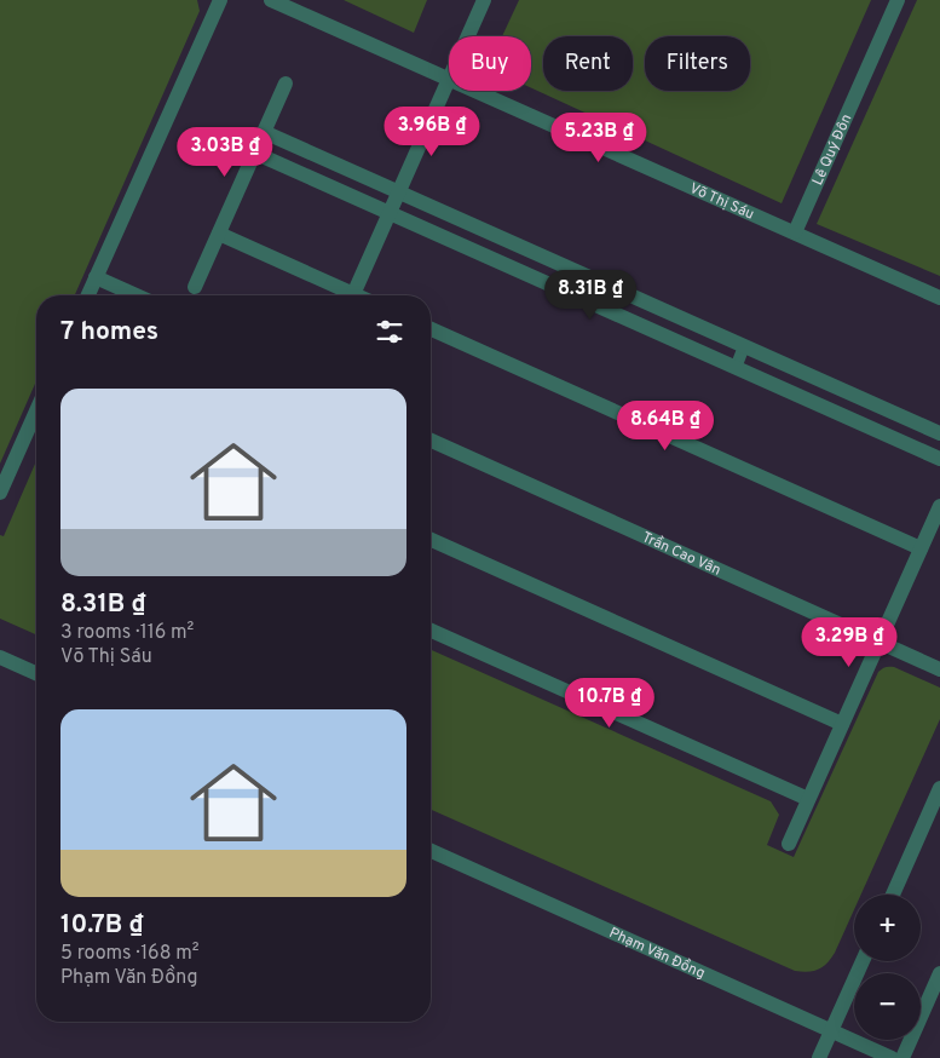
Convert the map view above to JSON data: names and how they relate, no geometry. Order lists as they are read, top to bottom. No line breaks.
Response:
{"streets":{"street":["Lê Quý Đôn","Võ Thị Sáu","Trần Cao Vân","Phạm Văn Đồng"]},"crossings":[["Lê Quý Đôn","Võ Thị Sáu"]],"page":{"chip":["Buy","Rent","Filters"],"price":["3.96B ₫","5.23B ₫","3.03B ₫","8.31B ₫","8.64B ₫","3.29B ₫","10.7B ₫"],"heading":"7 homes","list":[{"name":"8.31B ₫","note":"3 rooms · 116 m² · Võ Thị Sáu"},{"name":"10.7B ₫","note":"5 rooms · 168 m² · Phạm Văn Đồng"}],"map_buttons":["+","−"]}}
